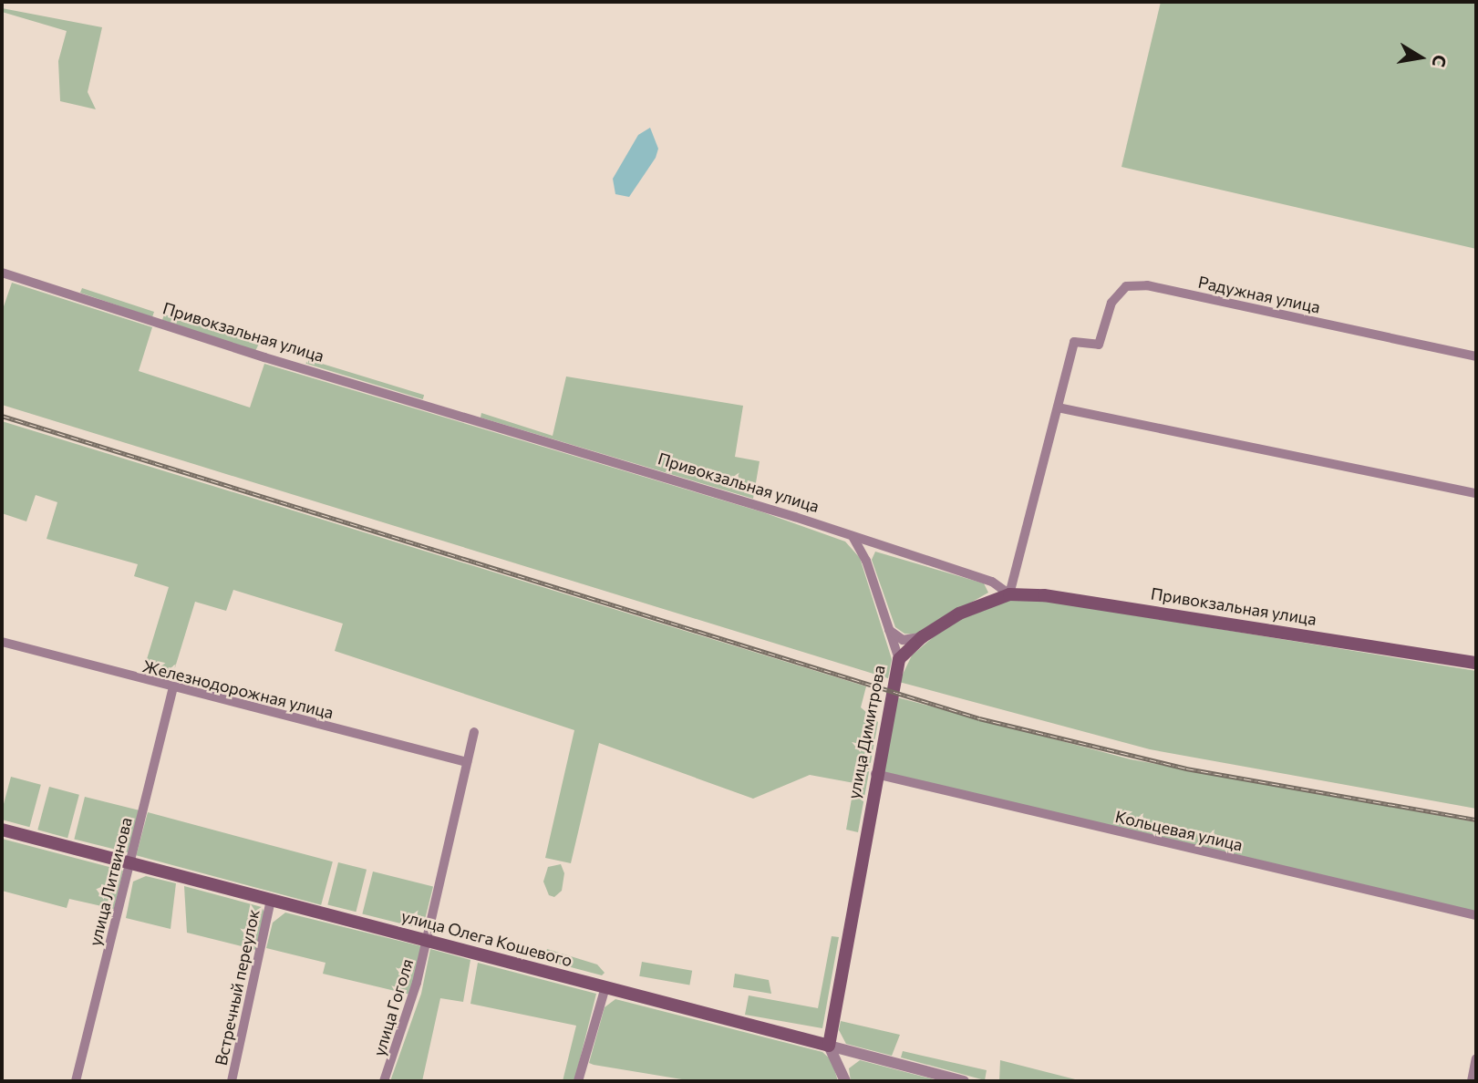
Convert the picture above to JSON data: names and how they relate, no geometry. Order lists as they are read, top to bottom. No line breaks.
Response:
{"streets":{"main road":["Привокзальная улица","улица Димитрова","улица Олега Кошевого"],"street":["Радужная улица","Железнодорожная улица","Кольцевая улица","улица Литвинова","Встречный переулок","улица Гоголя"]},"crossings":[["Привокзальная улица","улица Димитрова"],["Железнодорожная улица","улица Литвинова"],["улица Димитрова","Кольцевая улица"],["улица Димитрова","улица Олега Кошевого"],["улица Литвинова","улица Олега Кошевого"],["улица Олега Кошевого","Встречный переулок"],["улица Олега Кошевого","улица Гоголя"]],"north":"right"}
